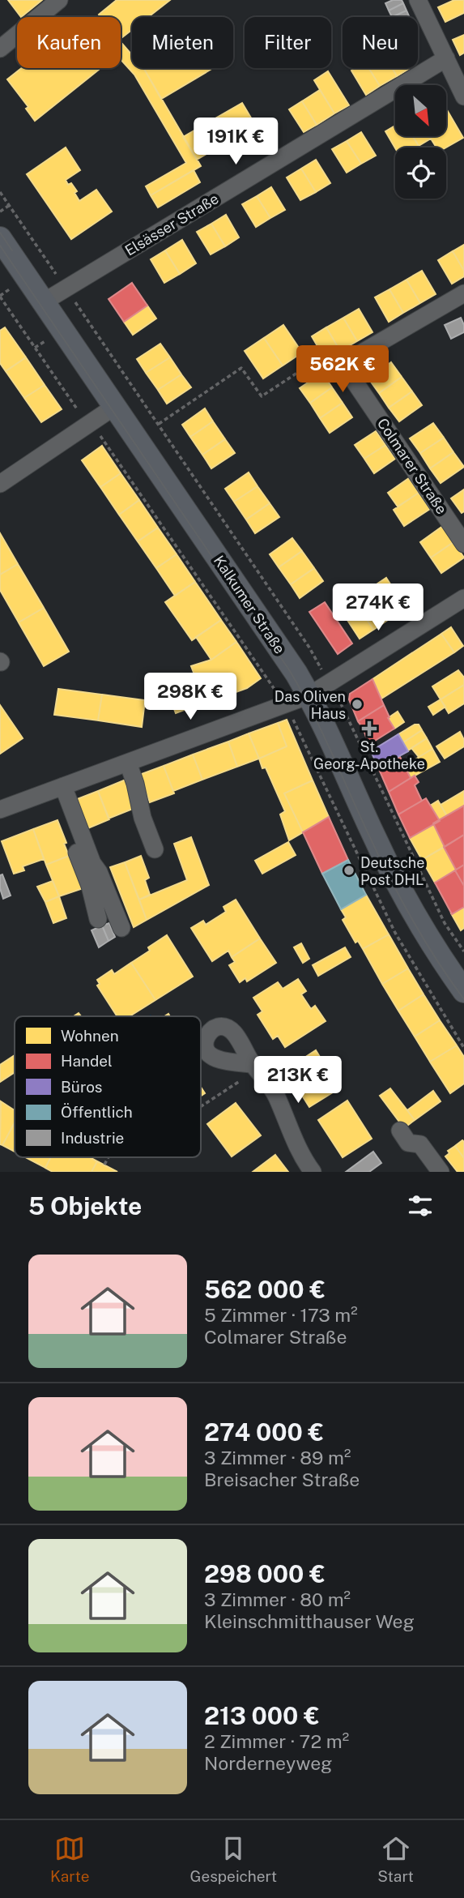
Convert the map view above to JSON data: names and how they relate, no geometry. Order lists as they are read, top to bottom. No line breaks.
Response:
{"streets":{"main road":["Kalkumer Straße"],"street":["Elsässer Straße","Colmarer Straße"]},"crossings":[["Elsässer Straße","Kalkumer Straße"]],"places":{"other":["Das Oliven Haus","Deutsche Post DHL"],"health":["St. Georg-Apotheke"]},"legend":["Wohnen","Handel","Büros","Öffentlich","Industrie"],"north":"bottom right","page":{"chip":["Kaufen","Mieten","Filter","Neu"],"price":["191K €","562K €","274K €","298K €","213K €"],"heading":"5 Objekte","list":[{"name":"562 000 €","note":"5 Zimmer · 173 m² · Colmarer Straße"},{"name":"274 000 €","note":"3 Zimmer · 89 m² · Breisacher Straße"},{"name":"298 000 €","note":"3 Zimmer · 80 m² · Kleinschmitthauser Weg"},{"name":"213 000 €","note":"2 Zimmer · 72 m² · Norderneyweg"}],"tabs":["Karte","Gespeichert","Start"]}}
